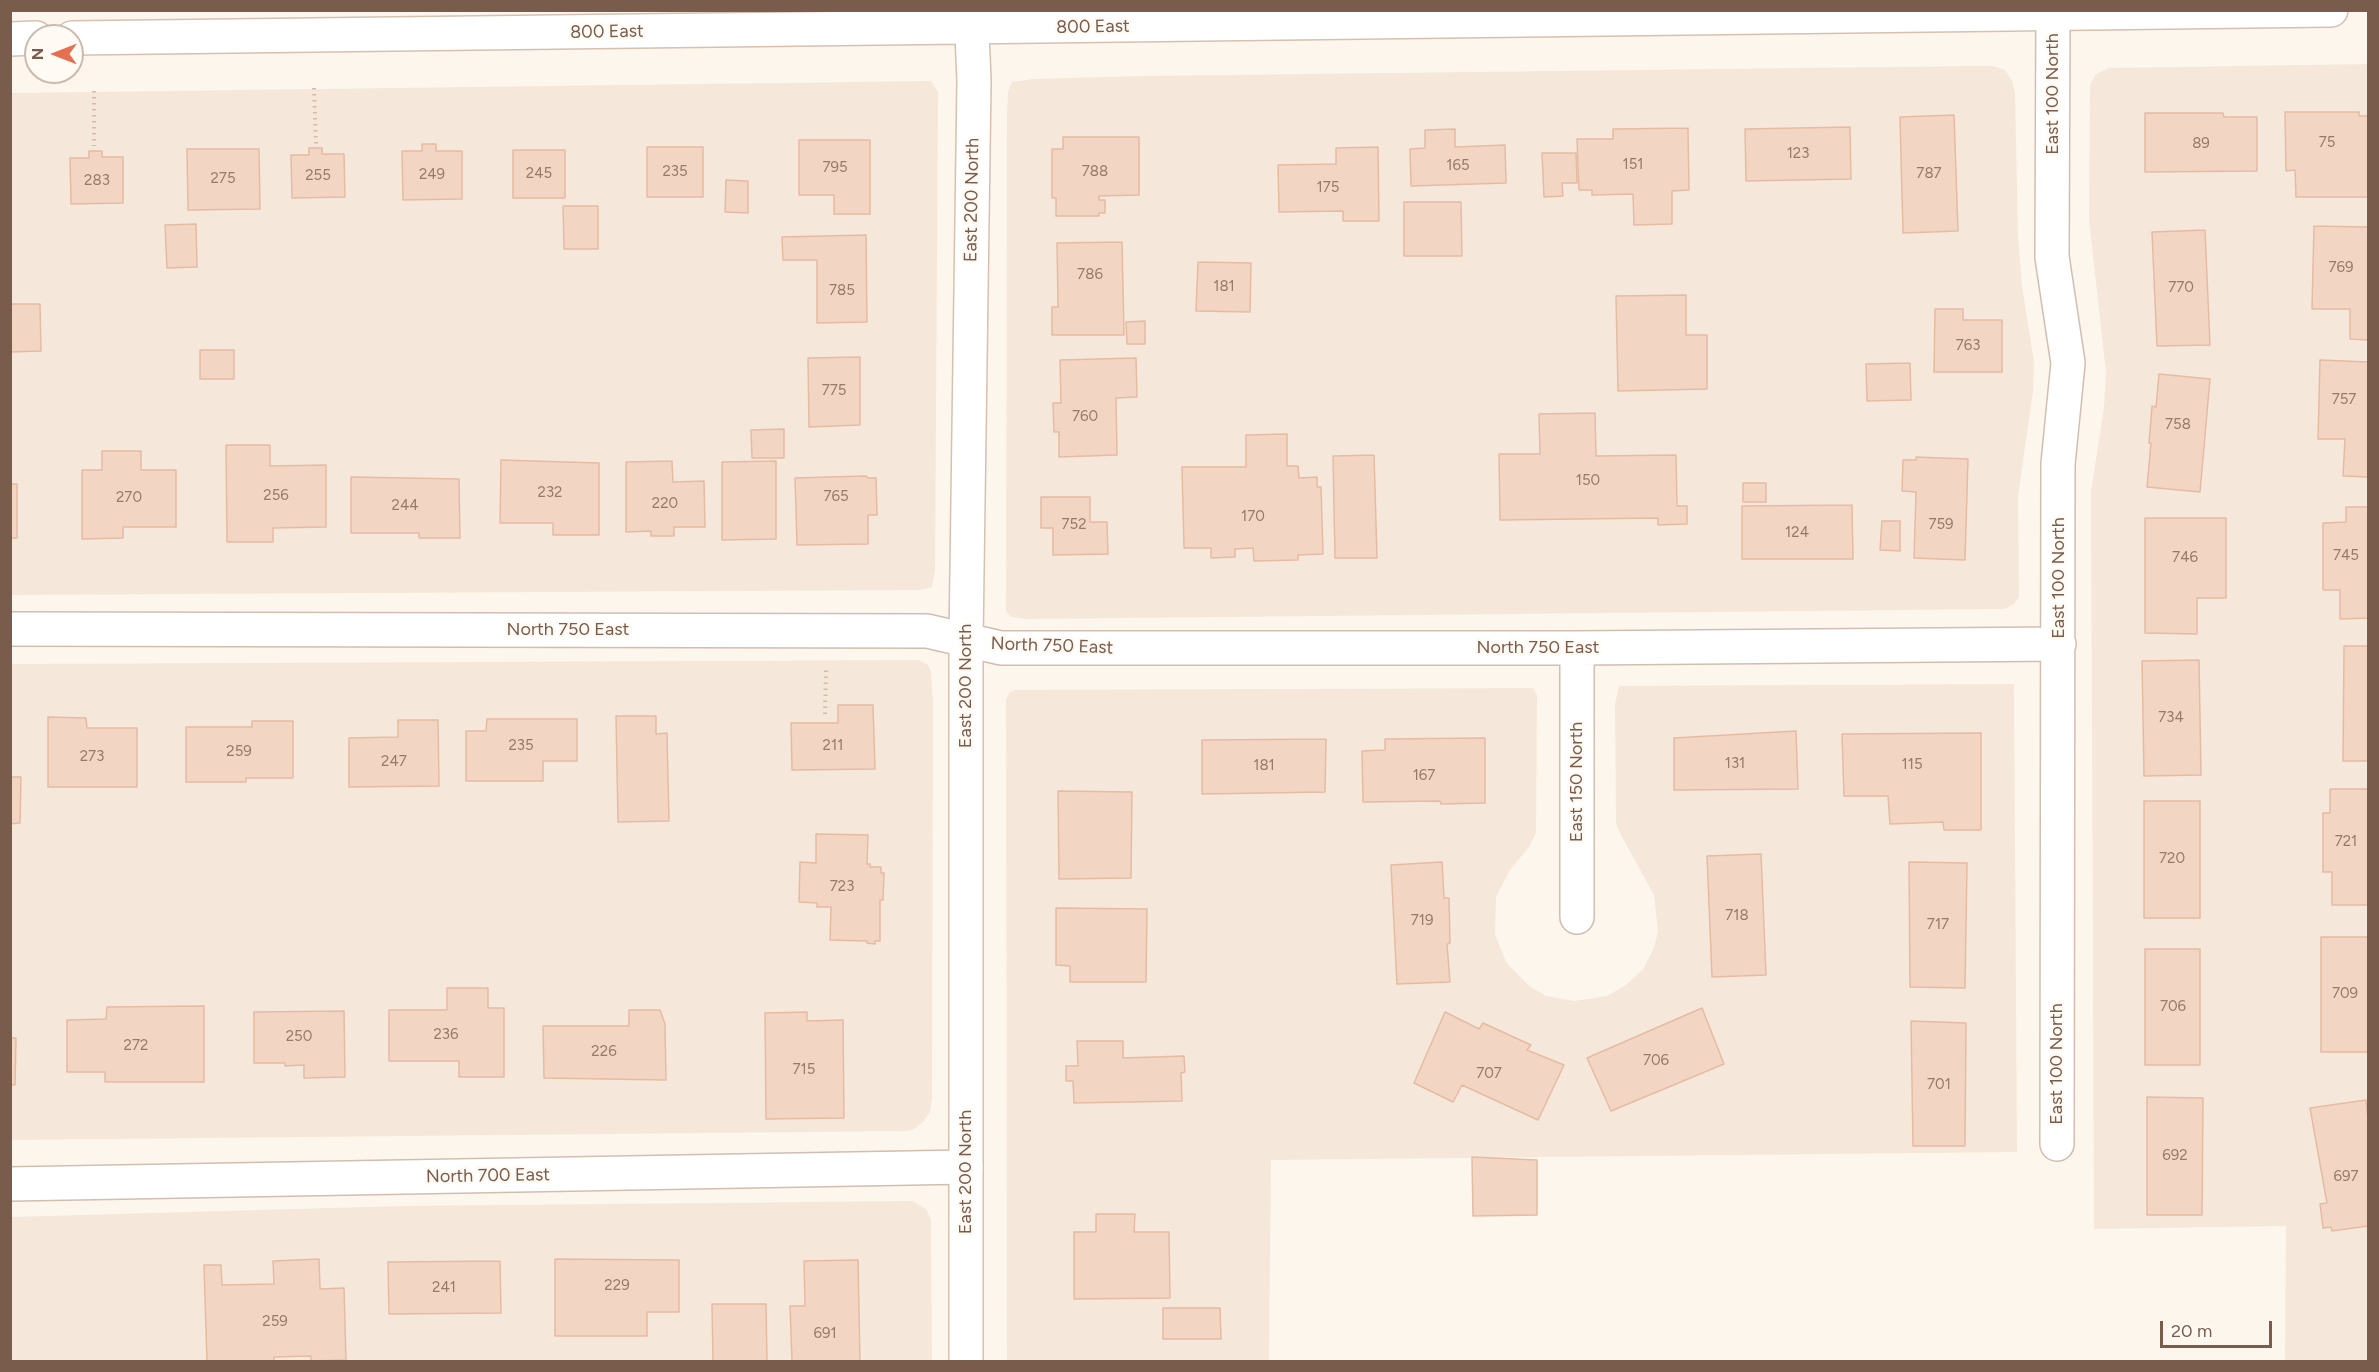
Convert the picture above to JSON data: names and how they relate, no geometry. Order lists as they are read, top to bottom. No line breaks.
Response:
{"streets":{"street":["800 East","East 100 North","East 200 North","North 750 East","East 150 North","North 700 East"]},"crossings":[["800 East","East 100 North"],["800 East","East 200 North"],["East 100 North","North 750 East"],["East 200 North","North 750 East"],["East 200 North","North 700 East"],["North 750 East","East 150 North"]],"house_numbers":["75","89","123","151","165","795","235","788","245","787","249","255","275","283","175","769","786","181","770","785","763","775","757","760","758","150","232","256","765","270","220","244","170","752","759","124","745","746","734","235","211","259","273","247","131","115","181","167","721","720","723","718","719","717","709","706","236","250","272","226","706","715","707","701","692","697","229","241","259","691"],"scale_bar":"20 m","north":"left"}
